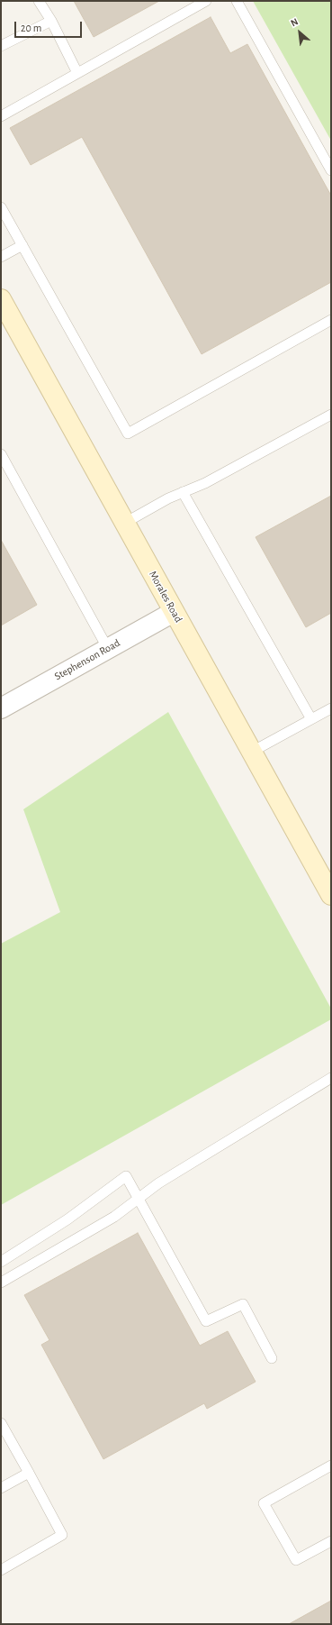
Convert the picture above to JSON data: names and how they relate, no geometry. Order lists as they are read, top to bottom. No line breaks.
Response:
{"streets":{"street":["Morales Road","Stephenson Road"]},"crossings":[["Morales Road","Stephenson Road"]],"scale_bar":"20 m","north":"top left"}
